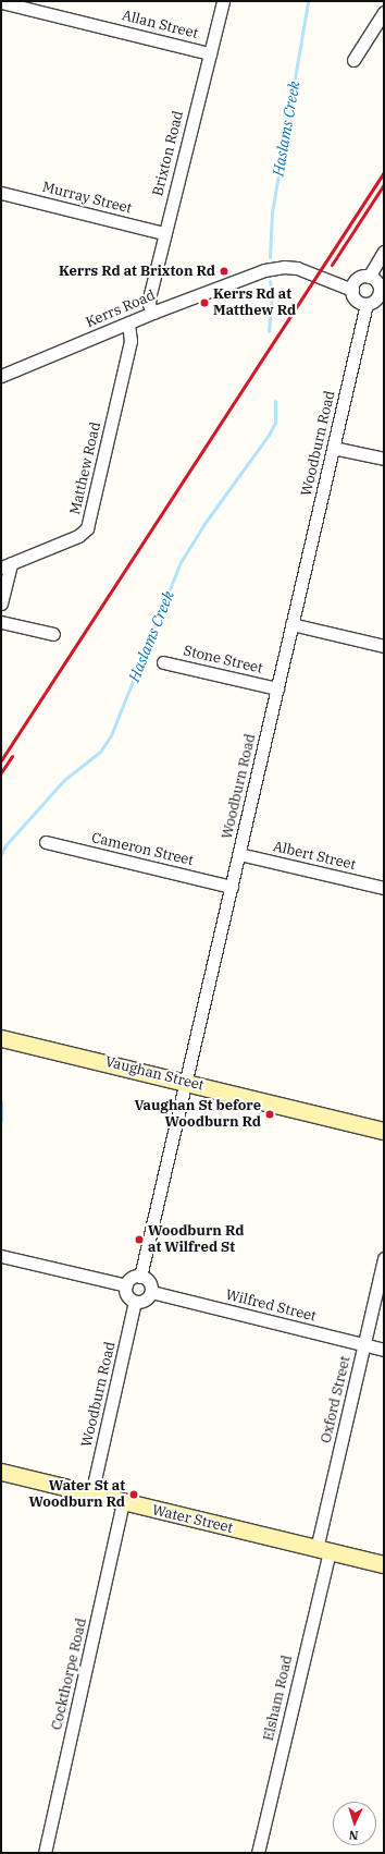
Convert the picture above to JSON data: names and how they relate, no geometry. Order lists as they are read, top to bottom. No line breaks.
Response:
{"streets":{"main road":["Vaughan Street","Water Street"],"street":["Allan Street","Brixton Road","Murray Street","Kerrs Road","Woodburn Road","Matthew Road","Stone Street","Cameron Street","Albert Street","Wilfred Street","Oxford Street","Cockthorpe Road","Elsham Road"]},"crossings":[["Allan Street","Brixton Road"],["Brixton Road","Murray Street"],["Brixton Road","Kerrs Road"],["Kerrs Road","Woodburn Road"],["Kerrs Road","Matthew Road"],["Woodburn Road","Stone Street"],["Woodburn Road","Cameron Street"],["Woodburn Road","Albert Street"],["Woodburn Road","Vaughan Street"],["Woodburn Road","Wilfred Street"],["Woodburn Road","Water Street"],["Wilfred Street","Oxford Street"],["Oxford Street","Water Street"],["Oxford Street","Elsham Road"],["Water Street","Cockthorpe Road"],["Water Street","Elsham Road"]],"water":["Haslams Creek"],"places":["Kerrs Rd at Brixton Rd","Kerrs Rd at Matthew Rd","Vaughan St before Woodburn Rd","Woodburn Rd at Wilfred St","Water St at Woodburn Rd"],"north":"bottom"}
